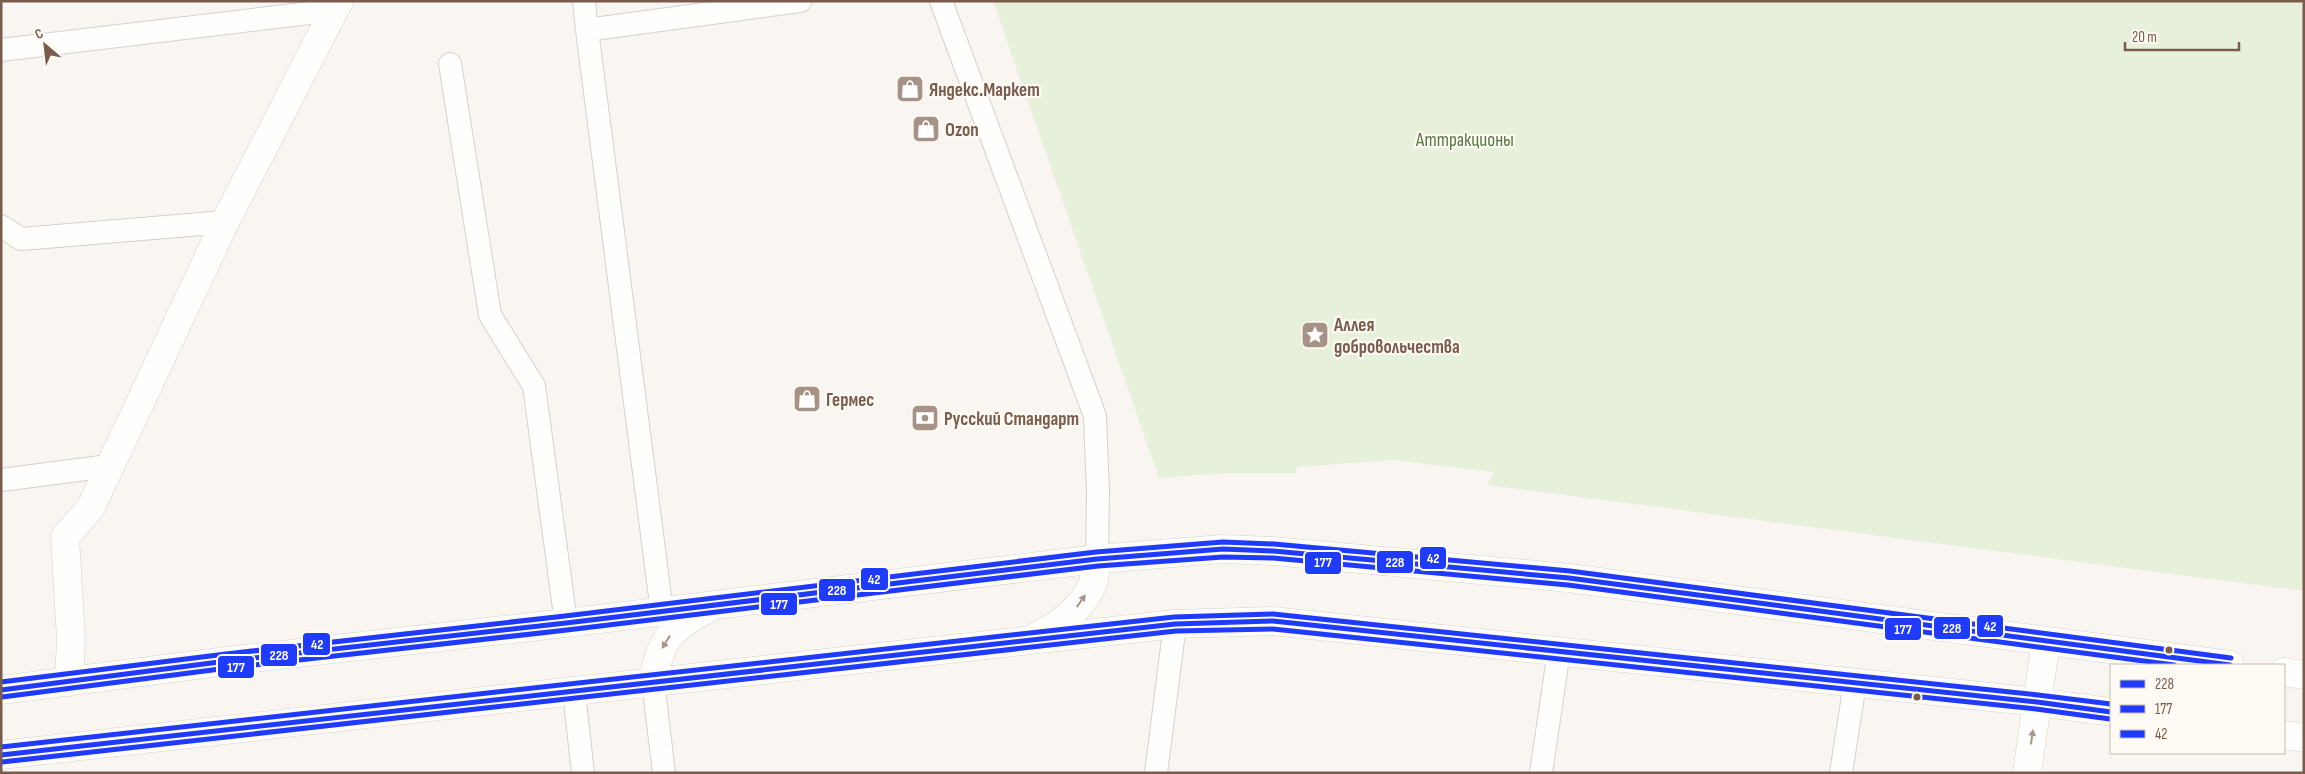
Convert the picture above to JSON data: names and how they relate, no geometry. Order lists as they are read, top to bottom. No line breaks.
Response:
{"parks":["Аттракционы"],"places":{"shop":["Яндекс.Маркет","Ozon","Гермес"],"place":["Аллея добровольчества"],"bank":["Русский Стандарт"]},"lines":["transit line 42","transit line 228","transit line 177"],"legend":["228","177","42"],"scale_bar":"20 m","north":"top left"}
